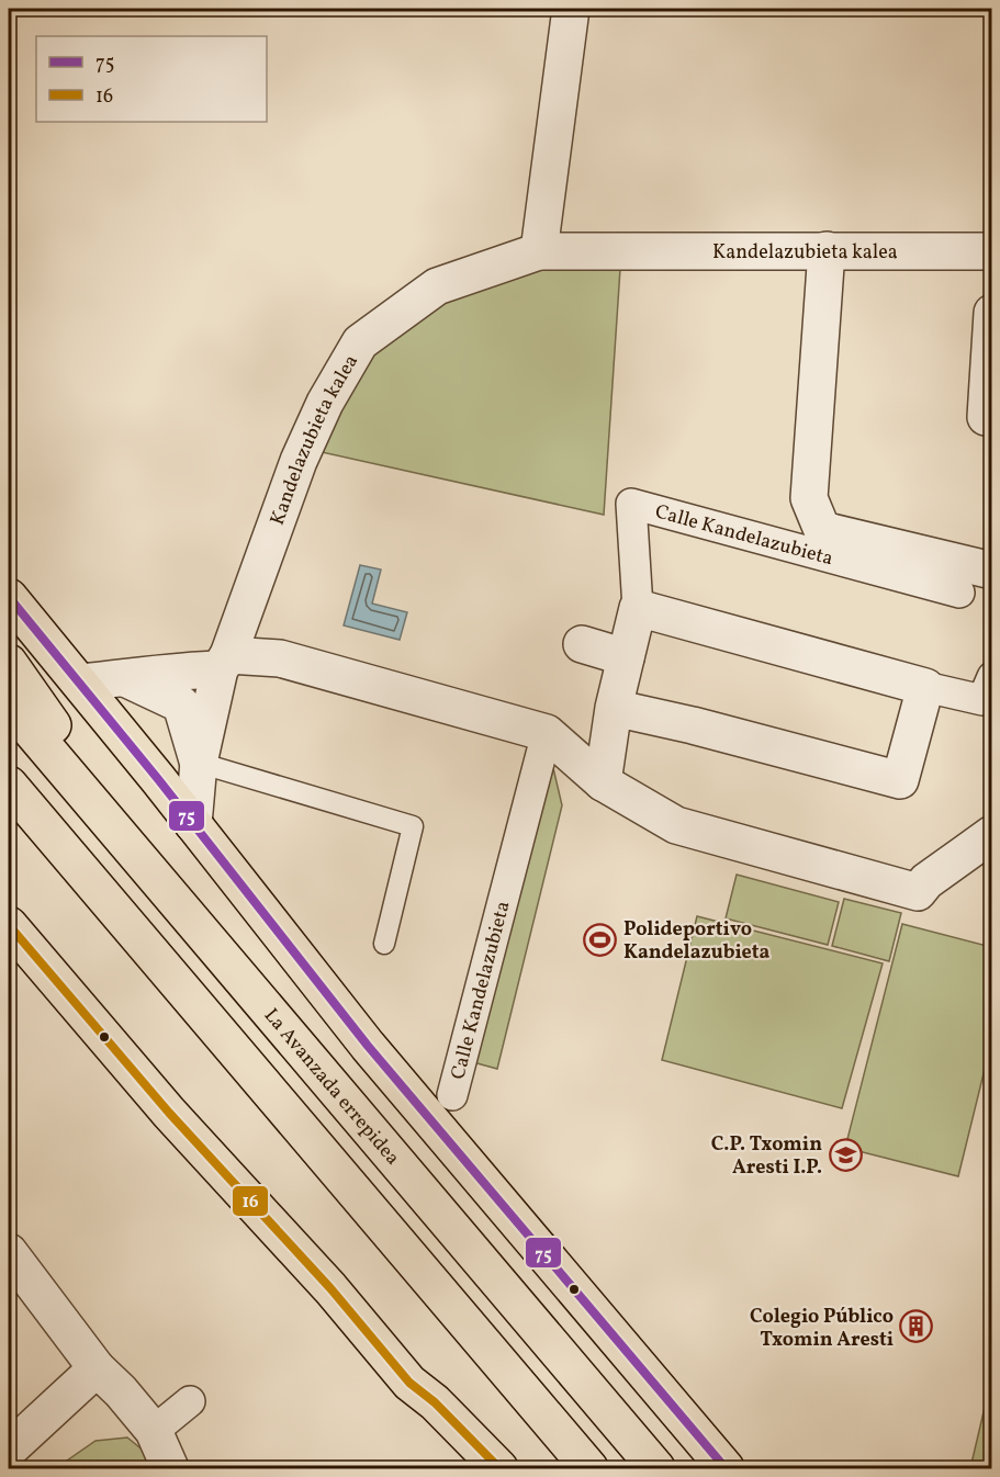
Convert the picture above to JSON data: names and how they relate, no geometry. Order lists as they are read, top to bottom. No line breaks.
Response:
{"streets":{"main road":["La Avanzada errepidea"],"street":["Kandelazubieta kalea","Calle Kandelazubieta"]},"places":{"sports":["Polideportivo Kandelazubieta"],"school or university":["C.P. Txomin Aresti I.P."],"building":["Colegio Público Txomin Aresti"]},"lines":["transit line 75","transit line 16"],"legend":["75","16"]}
